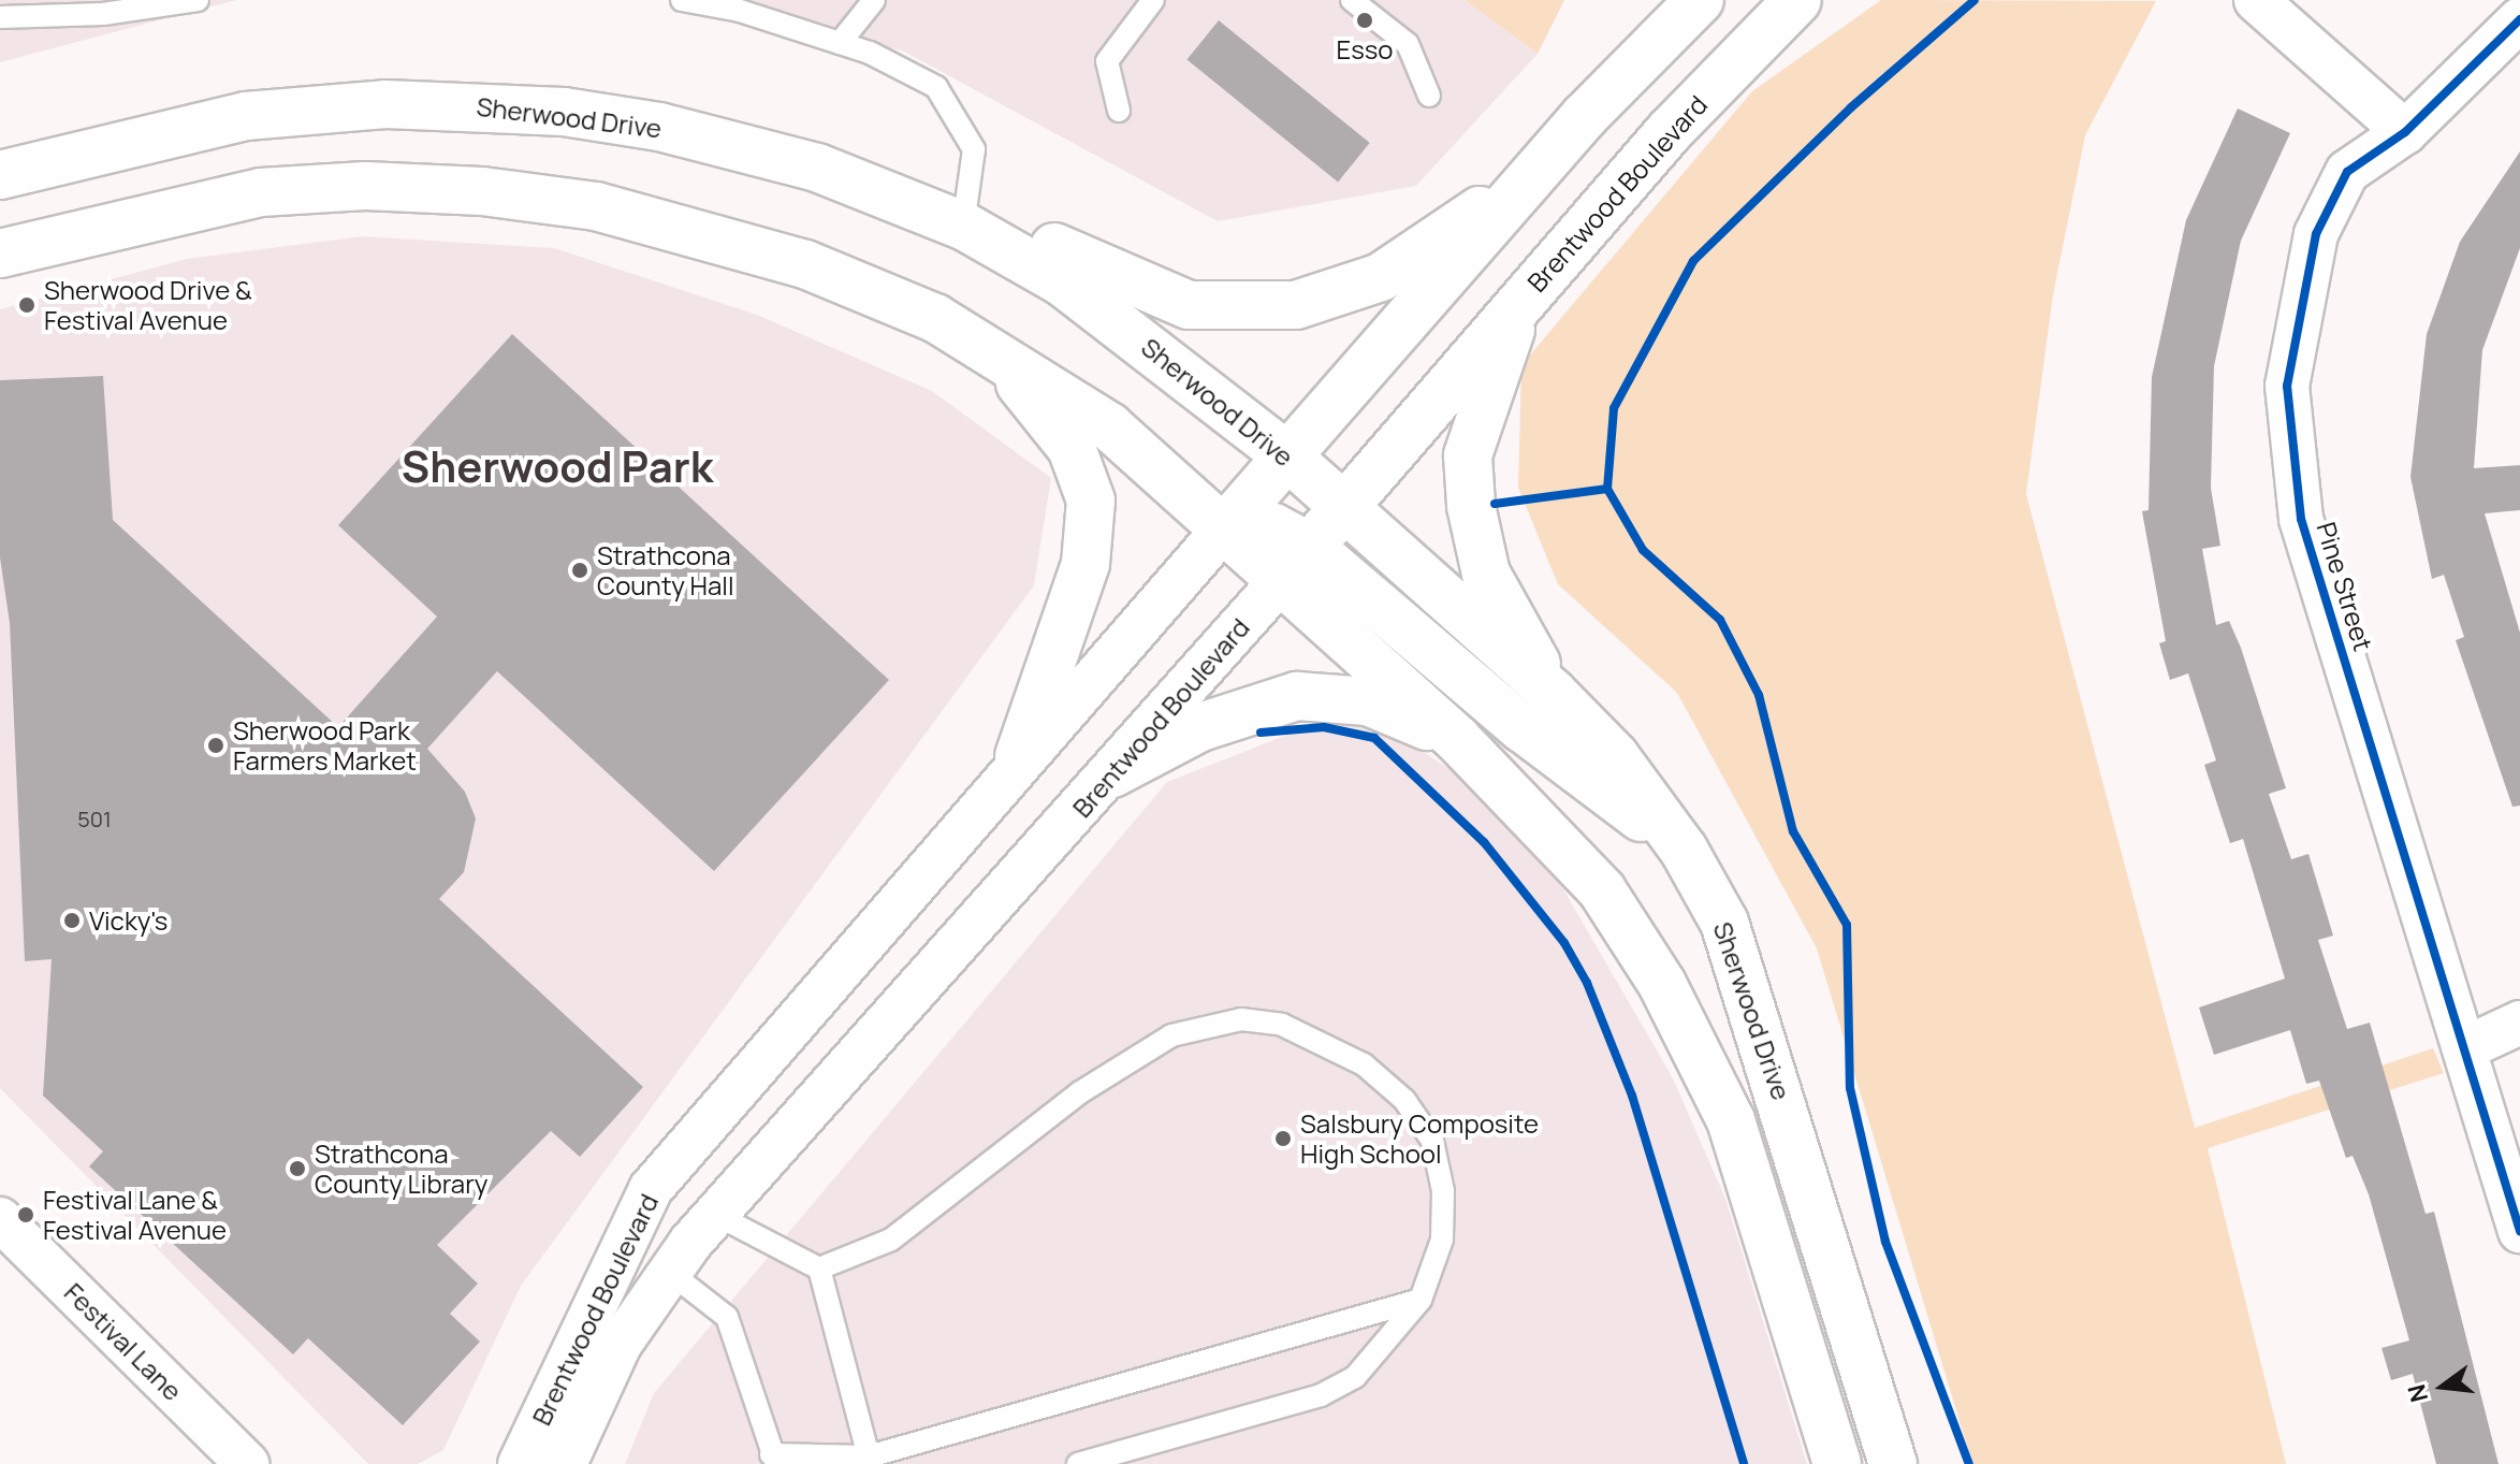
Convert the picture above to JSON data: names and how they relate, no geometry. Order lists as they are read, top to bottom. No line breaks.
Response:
{"streets":{"main road":["Sherwood Drive","Brentwood Boulevard"],"street":["Pine Street","Festival Lane"]},"crossings":[["Sherwood Drive","Brentwood Boulevard"]],"districts":["Sherwood Park"],"places":["Esso","Sherwood Drive & Festival Avenue","Strathcona County Hall","Sherwood Park Farmers Market","Vicky's","Salsbury Composite High School","Strathcona County Library","Festival Lane & Festival Avenue"],"house_numbers":["501"],"north":"left"}
